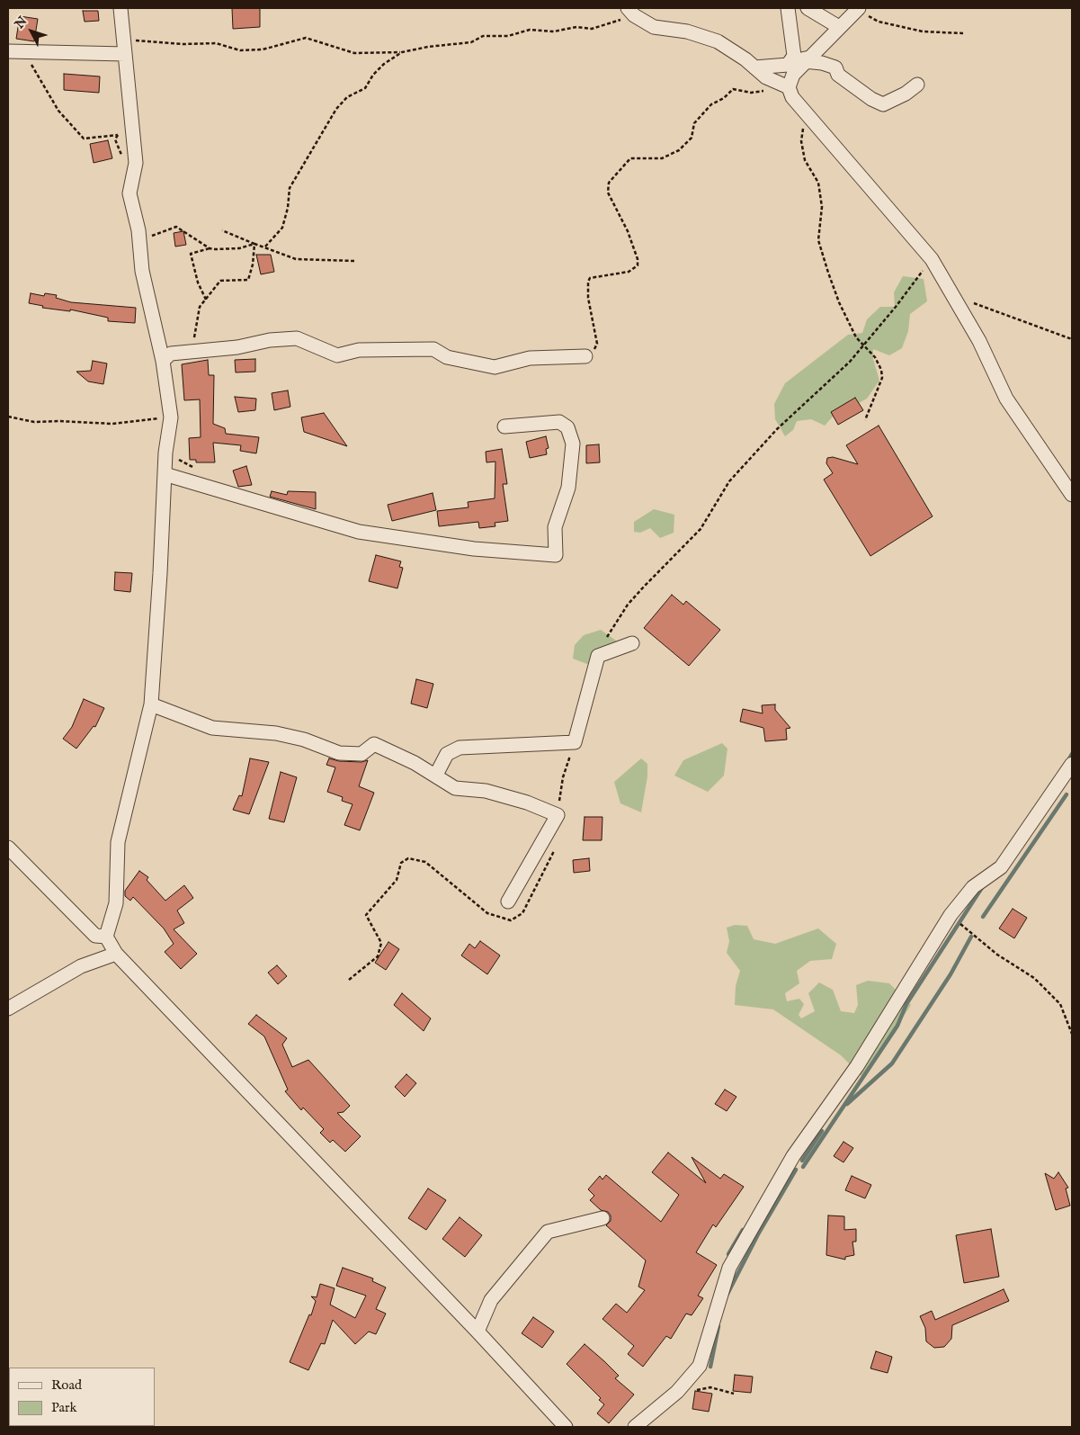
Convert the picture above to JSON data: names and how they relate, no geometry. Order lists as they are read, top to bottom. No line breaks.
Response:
{"legend":["Road","Park"],"north":"top left"}
